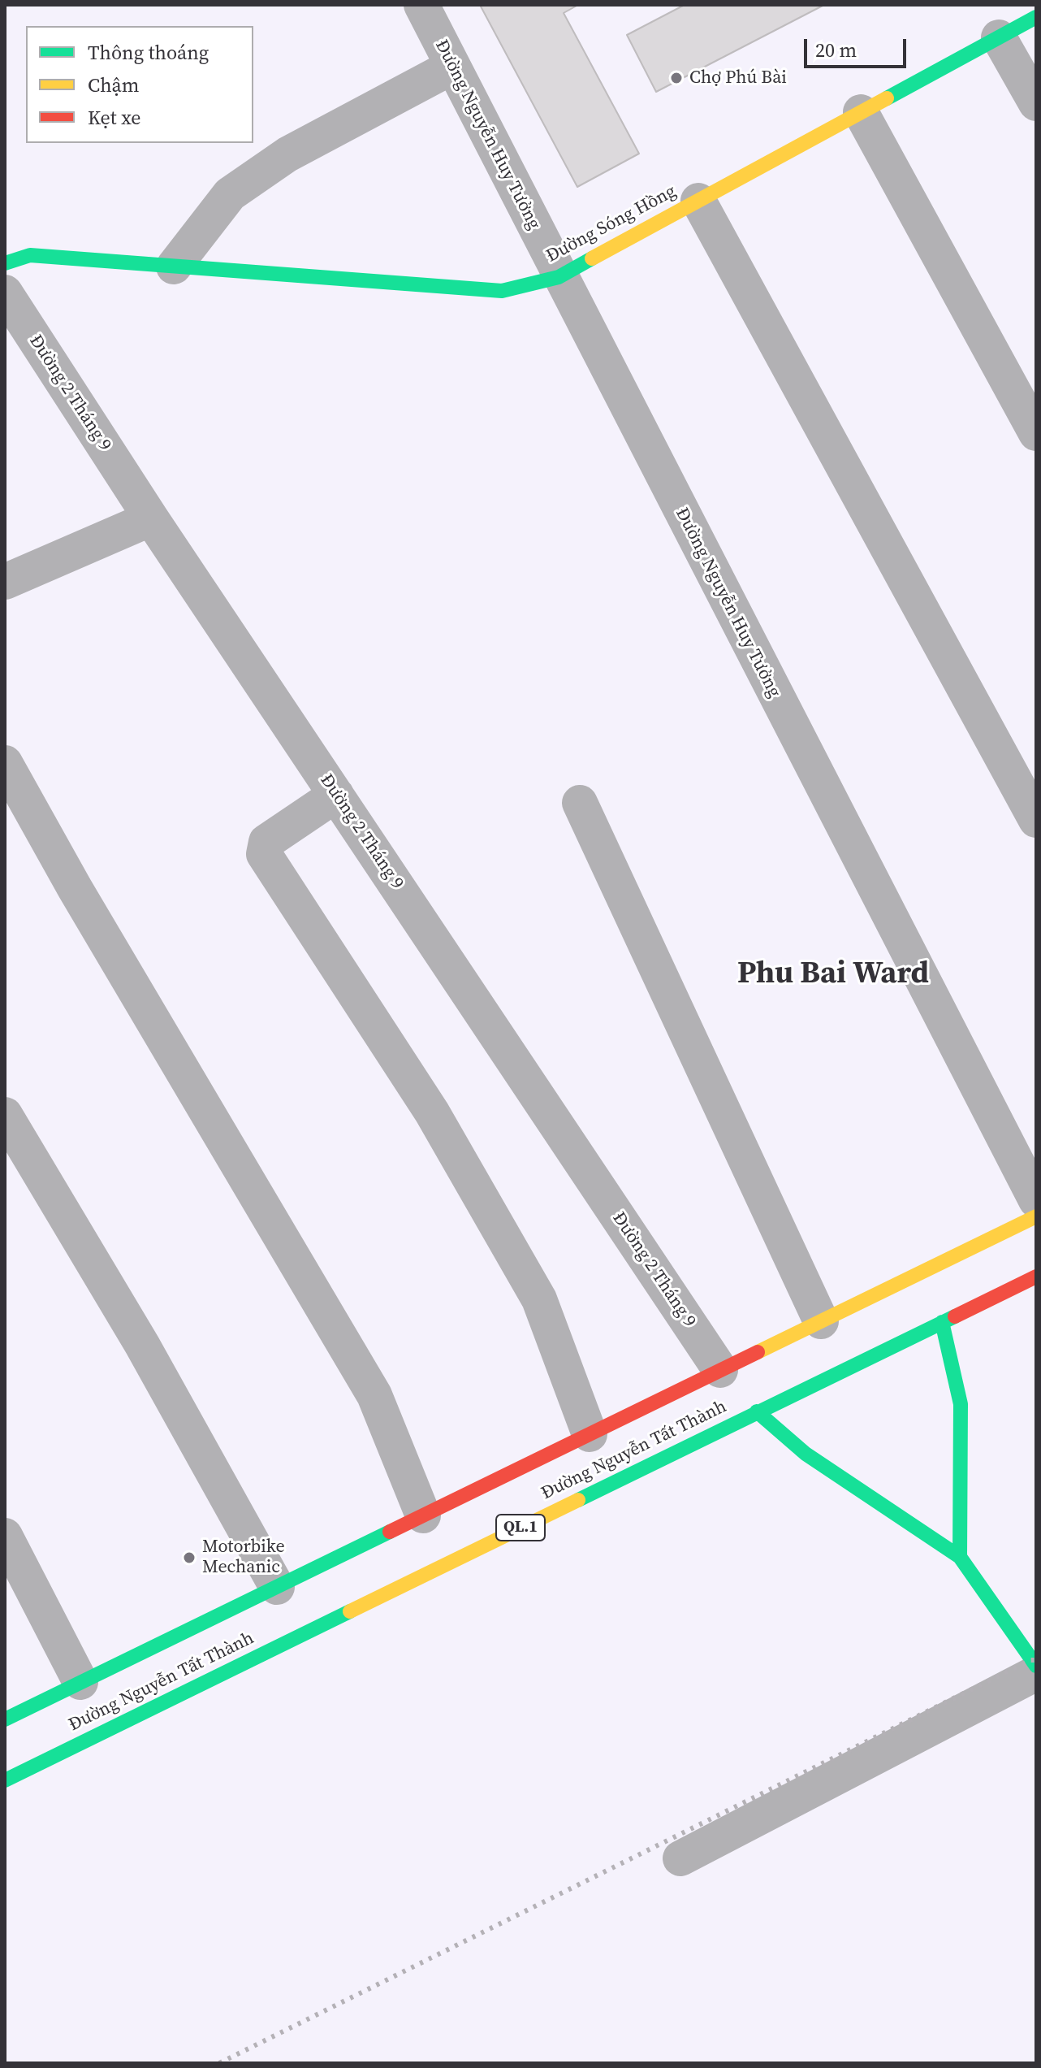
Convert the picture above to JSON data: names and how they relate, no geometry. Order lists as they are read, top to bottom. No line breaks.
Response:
{"streets":{"main road":["Đường Sóng Hồng","Đường Nguyễn Tất Thành","QL.1"],"street":["Đường Nguyễn Huy Tưởng","Đường 2 Tháng 9"]},"crossings":[["Đường Nguyễn Huy Tưởng","Đường Sóng Hồng"],["Đường 2 Tháng 9","Đường Nguyễn Tất Thành"]],"districts":["Phu Bai Ward"],"places":["Chợ Phú Bài","Motorbike Mechanic"],"legend":["Thông thoáng","Chậm","Kẹt xe"],"scale_bar":"20 m"}
